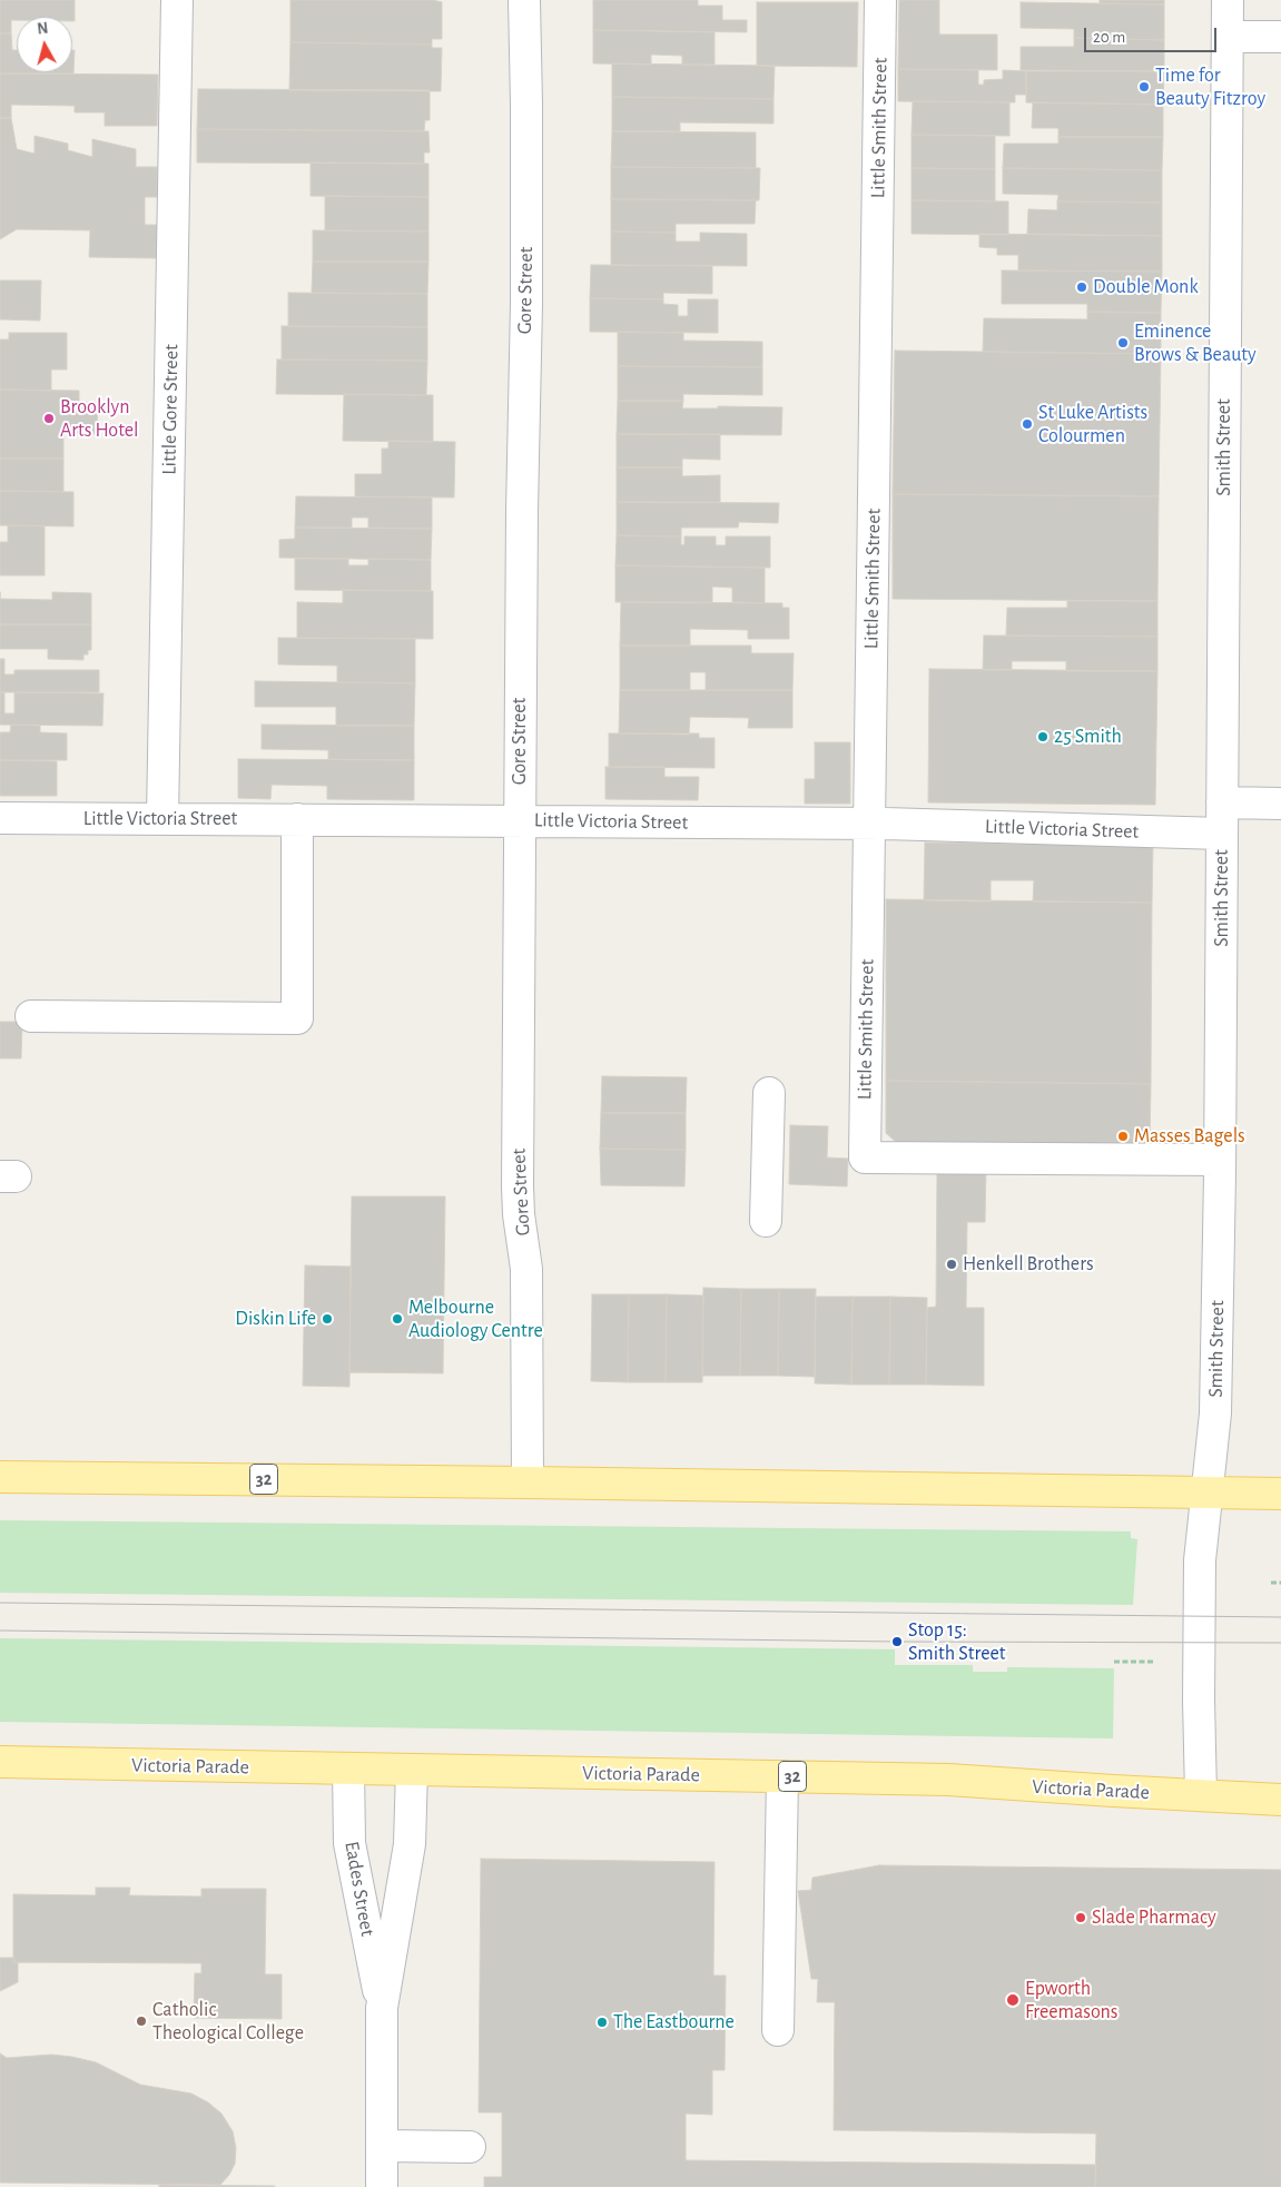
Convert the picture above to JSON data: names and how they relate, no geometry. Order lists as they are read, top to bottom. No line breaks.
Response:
{"streets":{"main road":["32","Victoria Parade"],"street":["Little Smith Street","Gore Street","Little Gore Street","Smith Street","Little Victoria Street","Eades Street"]},"crossings":[["Little Smith Street","Smith Street"],["Little Smith Street","Little Victoria Street"],["Gore Street","Little Victoria Street"],["Gore Street","32"],["Little Gore Street","Little Victoria Street"],["Smith Street","Little Victoria Street"],["Smith Street","32"],["Smith Street","Victoria Parade"],["Victoria Parade","Eades Street"]],"places":["Time for Beauty Fitzroy","Double Monk","Eminence Brows & Beauty","Brooklyn Arts Hotel","St Luke Artists Colourmen","25 Smith","Masses Bagels","Henkell Brothers","Diskin Life","Melbourne Audiology Centre","Stop 15: Smith Street","Slade Pharmacy","Epworth Freemasons","Catholic Theological College","The Eastbourne"],"scale_bar":"20 m","north":"top"}
